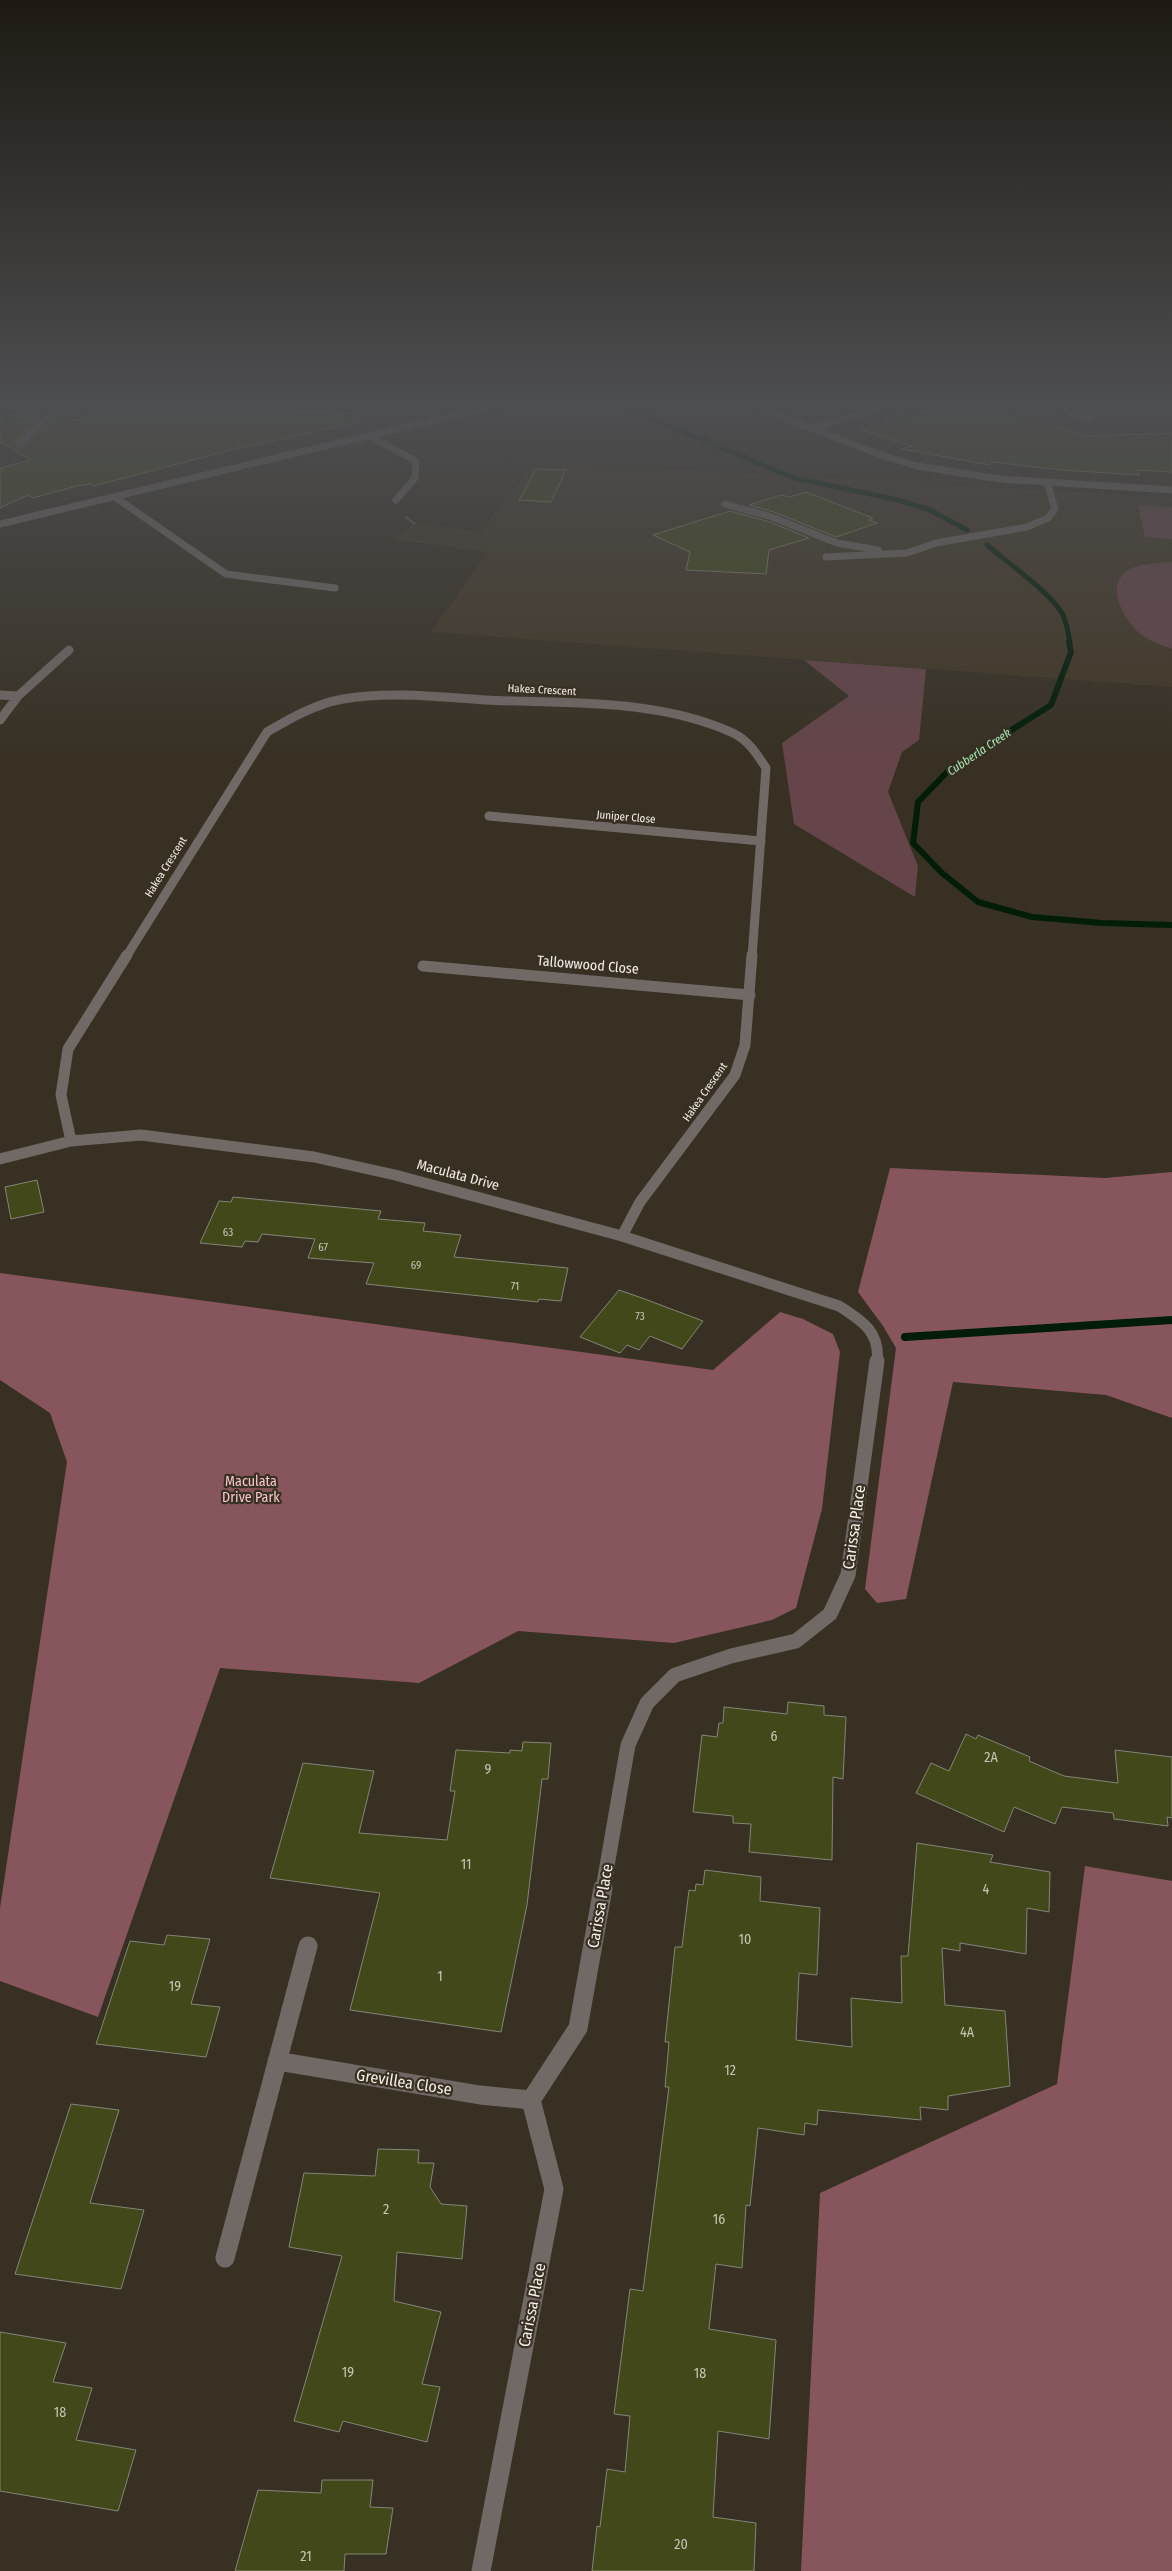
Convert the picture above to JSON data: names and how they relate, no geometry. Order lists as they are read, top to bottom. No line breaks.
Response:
{"streets":{"street":["Hakea Crescent","Juniper Close","Tallowwood Close","Maculata Drive","Carissa Place","Grevillea Close"]},"crossings":[["Hakea Crescent","Juniper Close"],["Hakea Crescent","Tallowwood Close"],["Hakea Crescent","Maculata Drive"],["Maculata Drive","Carissa Place"],["Carissa Place","Grevillea Close"]],"water":["Cubberla Creek"],"parks":["Maculata Drive Park"],"house_numbers":["63","67","69","71","73","6","2A","9","11","4","10","1","19","4A","12","2","16","19","18","18","20","21"]}
